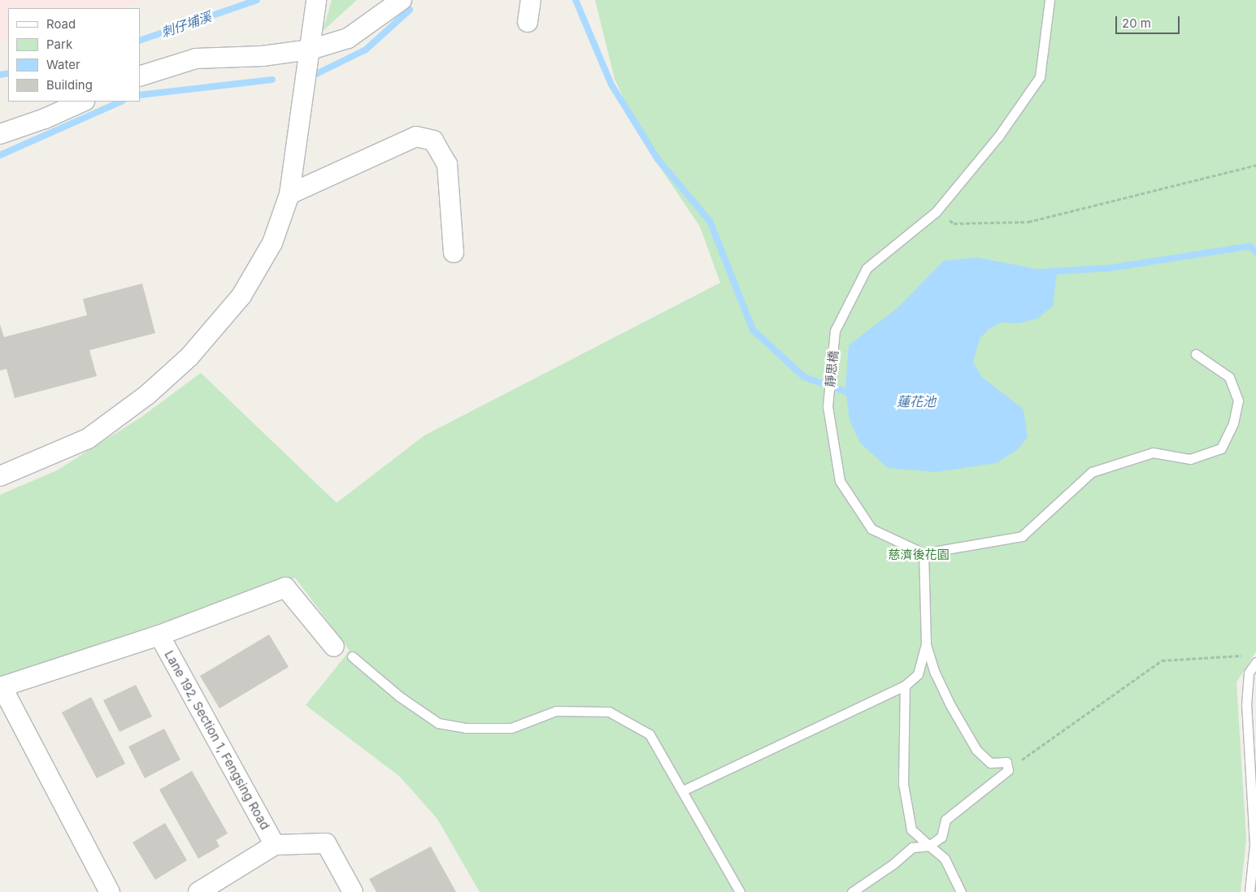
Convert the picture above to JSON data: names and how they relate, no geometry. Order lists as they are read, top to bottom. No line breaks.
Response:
{"streets":{"street":["Lane 192, Section 1, Fengsing Road"],"lane":["靜思橋"]},"water":["刺仔埔溪","蓮花池"],"parks":["慈濟後花園"],"legend":["Road","Park","Water","Building"],"scale_bar":"20 m"}
